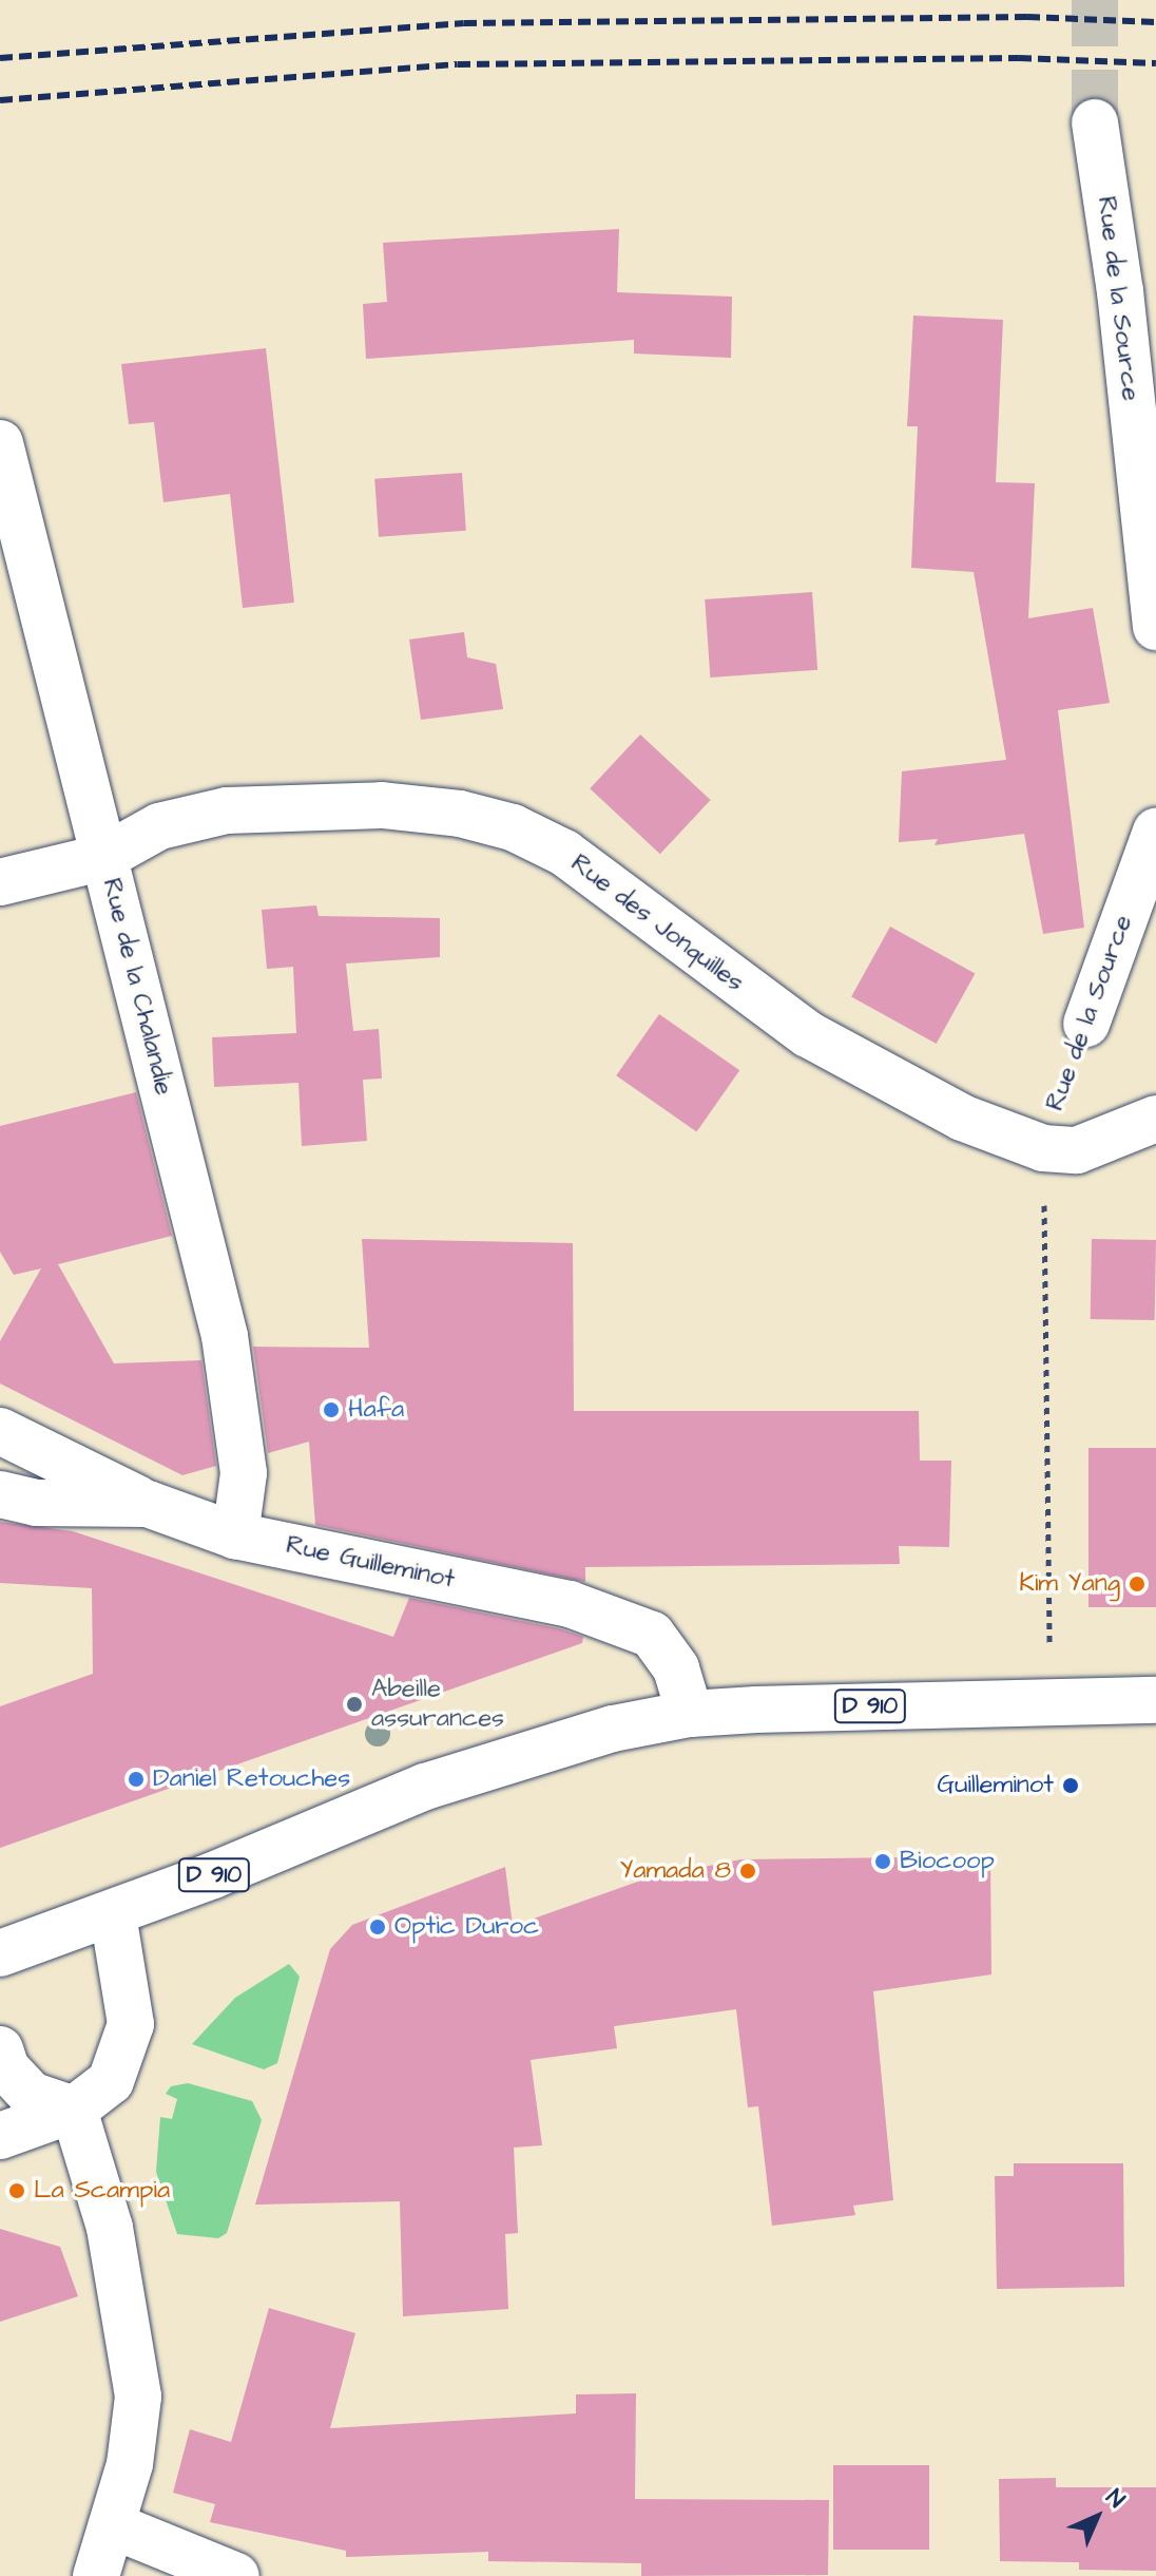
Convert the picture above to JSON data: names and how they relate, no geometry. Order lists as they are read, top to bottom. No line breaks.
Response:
{"streets":{"street":["Rue de la Source","Rue des Jonquilles","Rue de la Chalandie","Rue Guilleminot","D 910"]},"crossings":[["Rue des Jonquilles","Rue de la Chalandie"],["Rue de la Chalandie","Rue Guilleminot"],["Rue Guilleminot","D 910"]],"places":["Hafa","Kim Yang","Abeille assurances","Daniel Retouches","Guilleminot","Biocoop","Yamada 8","Optic Duroc","La Scampia"],"north":"top right"}
